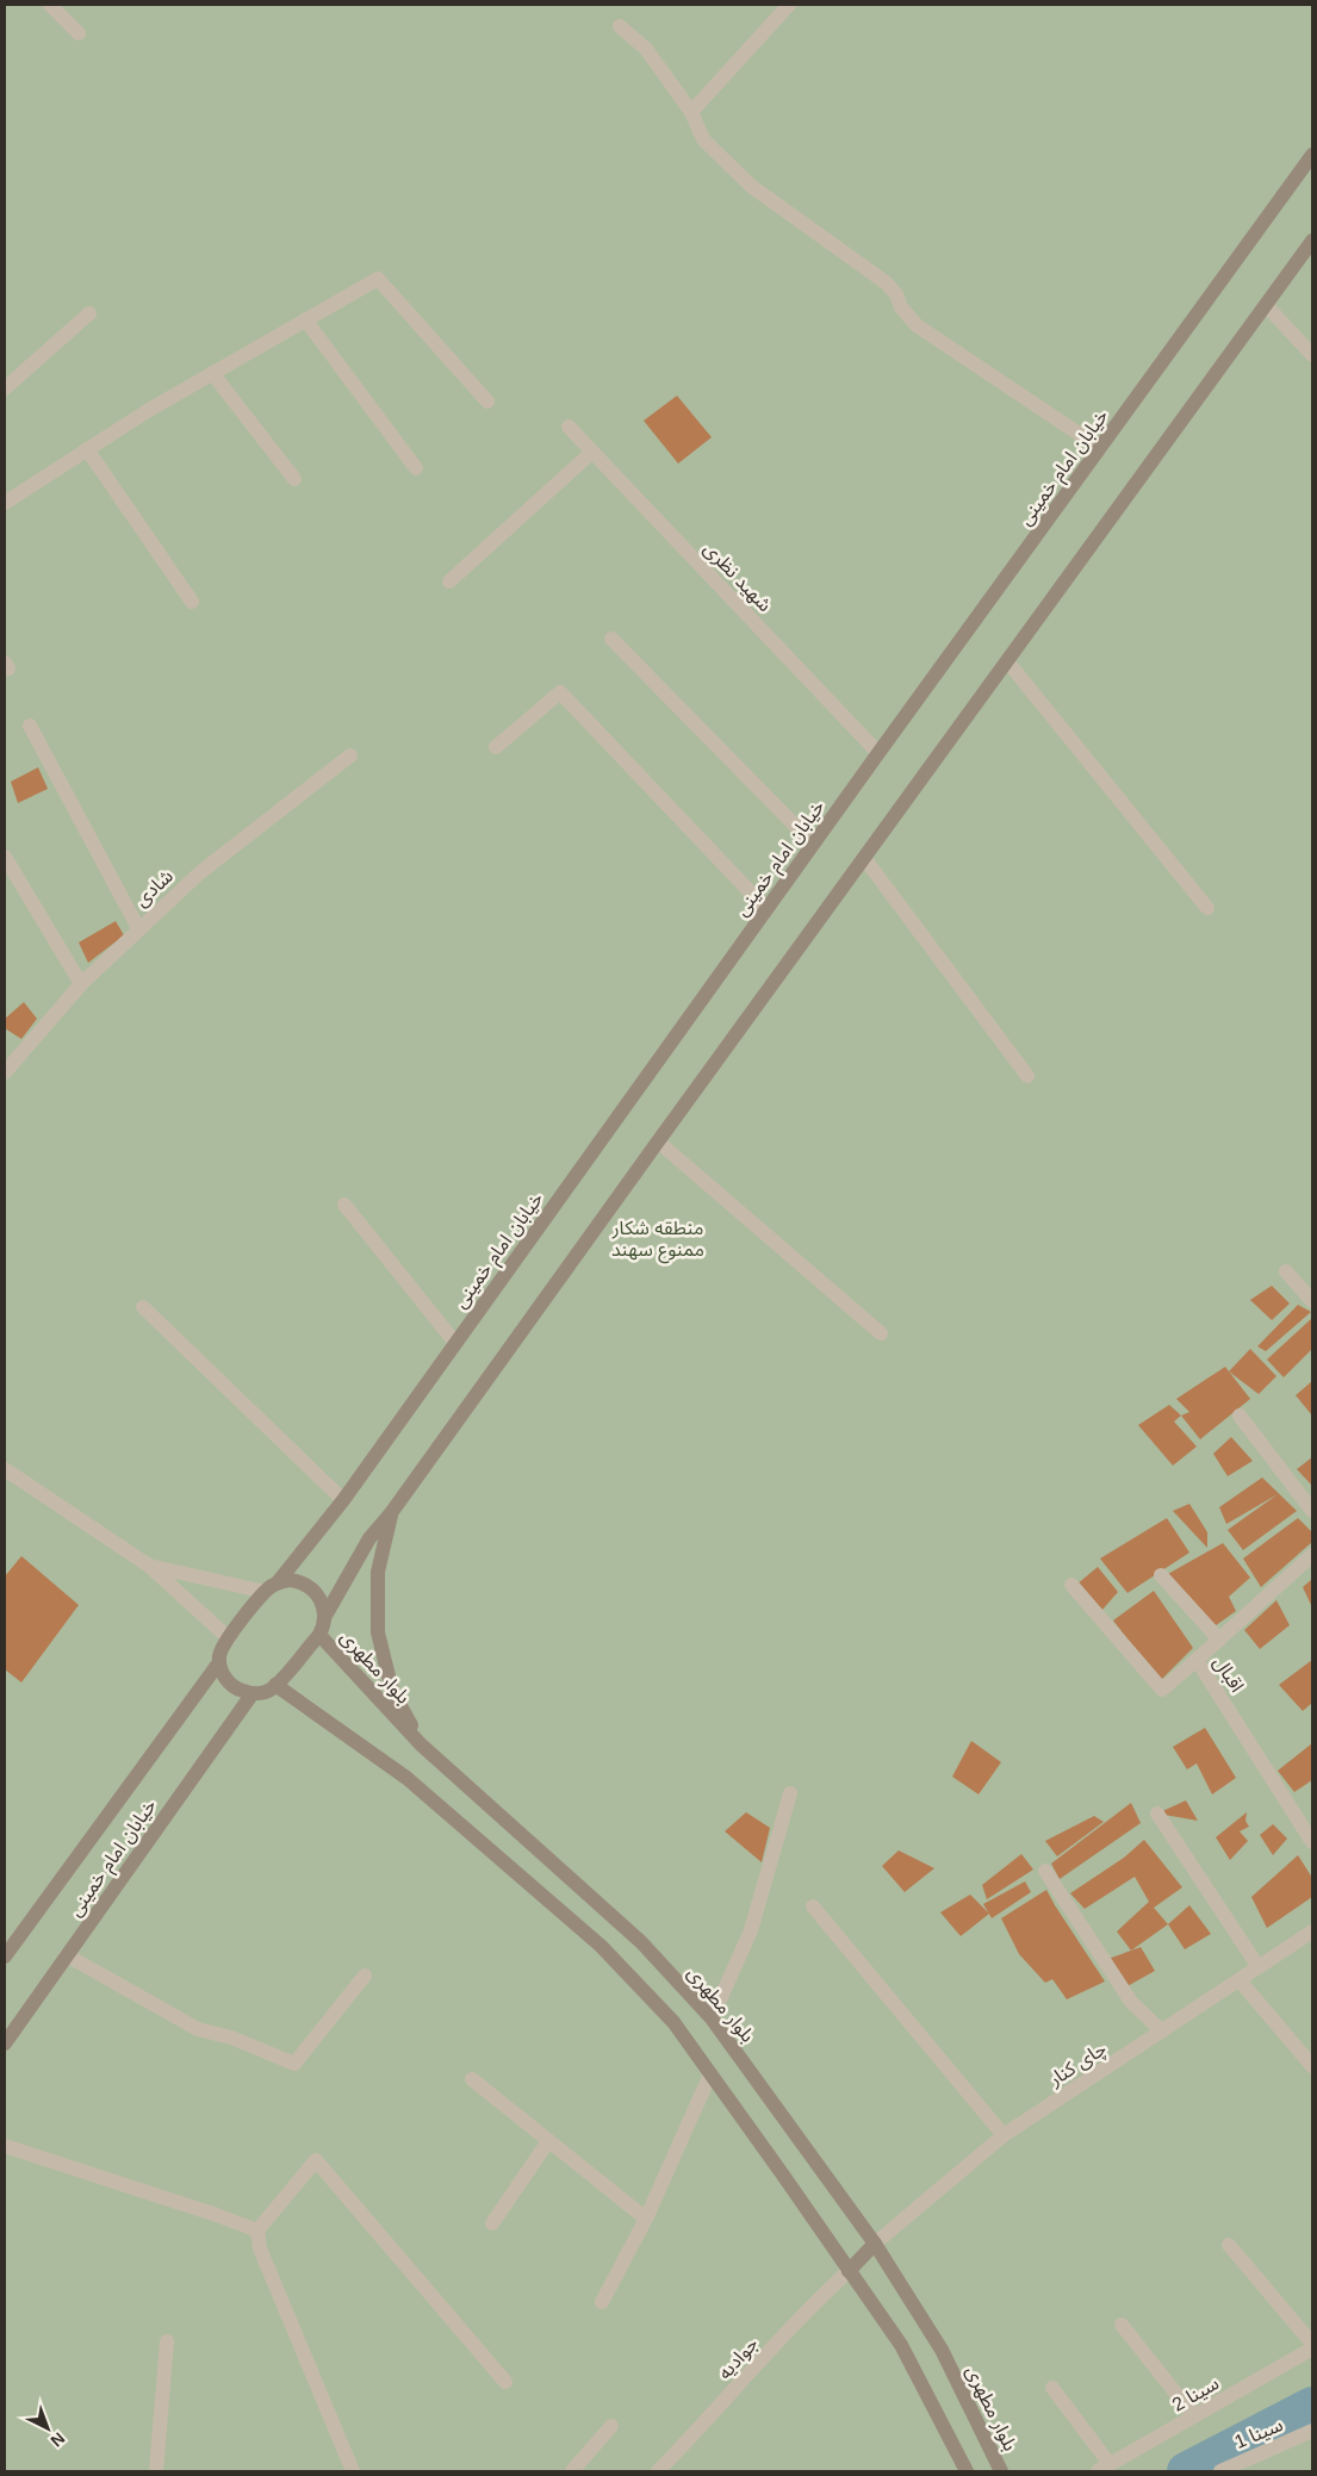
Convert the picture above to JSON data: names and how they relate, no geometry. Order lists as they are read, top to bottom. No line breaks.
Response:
{"streets":{"main road":["خیابان امام خمینی","بلوار مطهری"],"street":["شهید نظری","شادی","اقبال","چای کنار","جوادیه","سینا 2","سینا 1"]},"crossings":[["خیابان امام خمینی","شهید نظری"],["بلوار مطهری","چای کنار"]],"parks":["منطقه شکار ممنوع سهند"],"north":"bottom right"}
